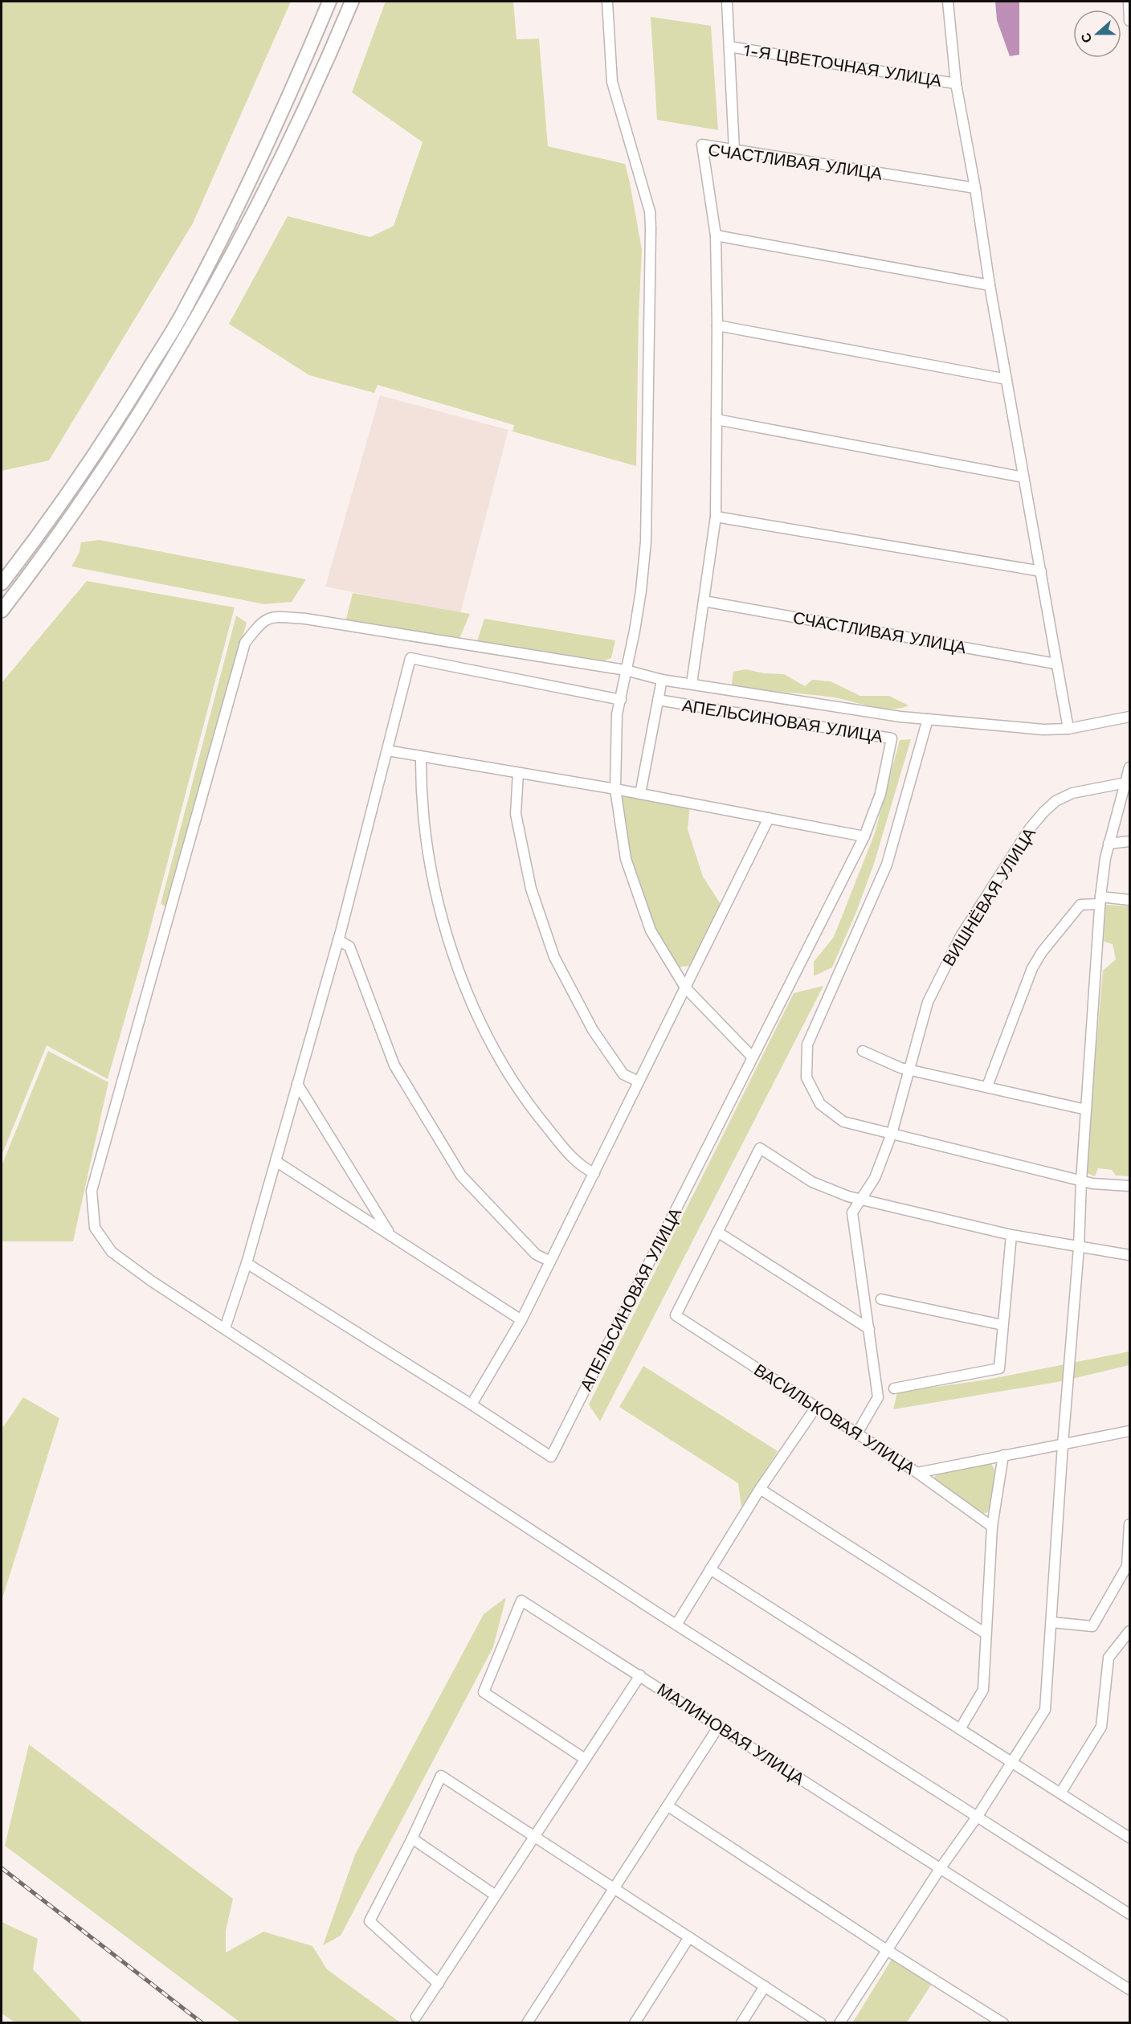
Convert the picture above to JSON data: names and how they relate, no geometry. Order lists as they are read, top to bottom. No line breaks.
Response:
{"streets":{"street":["1-Я ЦВЕТОЧНАЯ УЛИЦА","СЧАСТЛИВАЯ УЛИЦА","АПЕЛЬСИНОВАЯ УЛИЦА","ВИШНЁВАЯ УЛИЦА","ВАСИЛЬКОВАЯ УЛИЦА","МАЛИНОВАЯ УЛИЦА"]},"crossings":[["ВИШНЁВАЯ УЛИЦА","ВАСИЛЬКОВАЯ УЛИЦА"]],"north":"left"}
